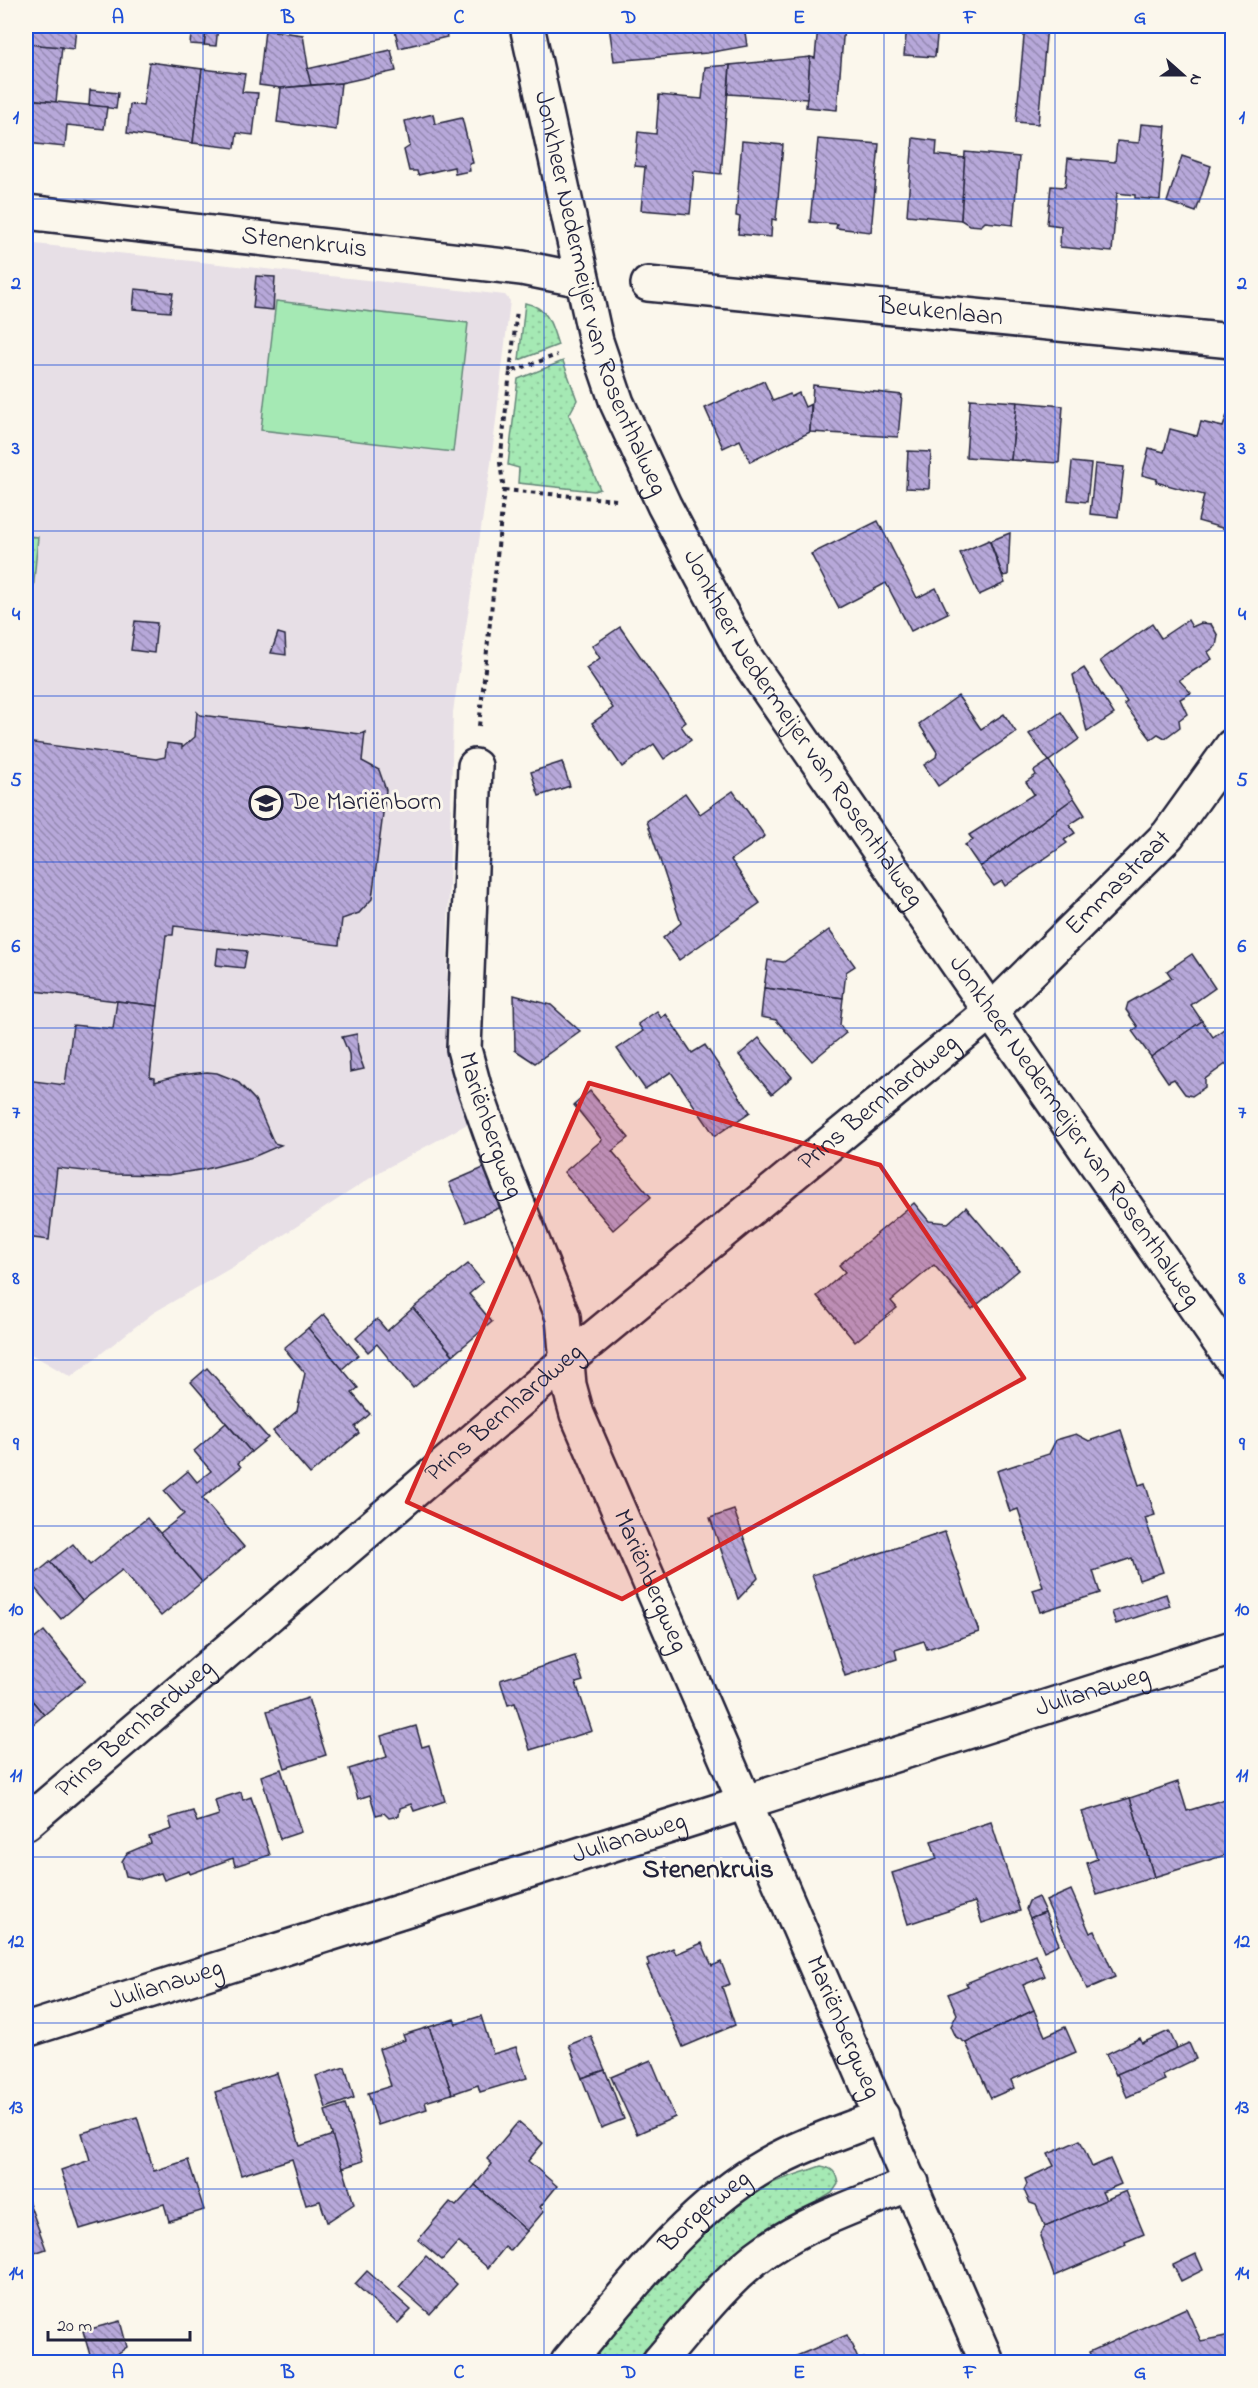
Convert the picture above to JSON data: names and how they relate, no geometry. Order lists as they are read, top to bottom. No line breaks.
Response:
{"streets":{"street":["Stenenkruis","Jonkheer Nedermeijer van Rosenthalweg","Beukenlaan","Emmastraat","Prins Bernhardweg","Mariënbergweg","Julianaweg","Borgerweg"]},"crossings":[["Stenenkruis","Jonkheer Nedermeijer van Rosenthalweg"],["Jonkheer Nedermeijer van Rosenthalweg","Emmastraat"],["Jonkheer Nedermeijer van Rosenthalweg","Prins Bernhardweg"],["Emmastraat","Prins Bernhardweg"],["Prins Bernhardweg","Mariënbergweg"],["Mariënbergweg","Julianaweg"],["Mariënbergweg","Borgerweg"]],"districts":["Stenenkruis"],"places":{"school or university":["De Mariënborn"]},"scale_bar":"20 m","north":"right","grid":{"columns":["A","B","C","D","E","F","G"],"rows":["1","2","3","4","5","6","7","8","9","10","11","12","13","14"]}}
